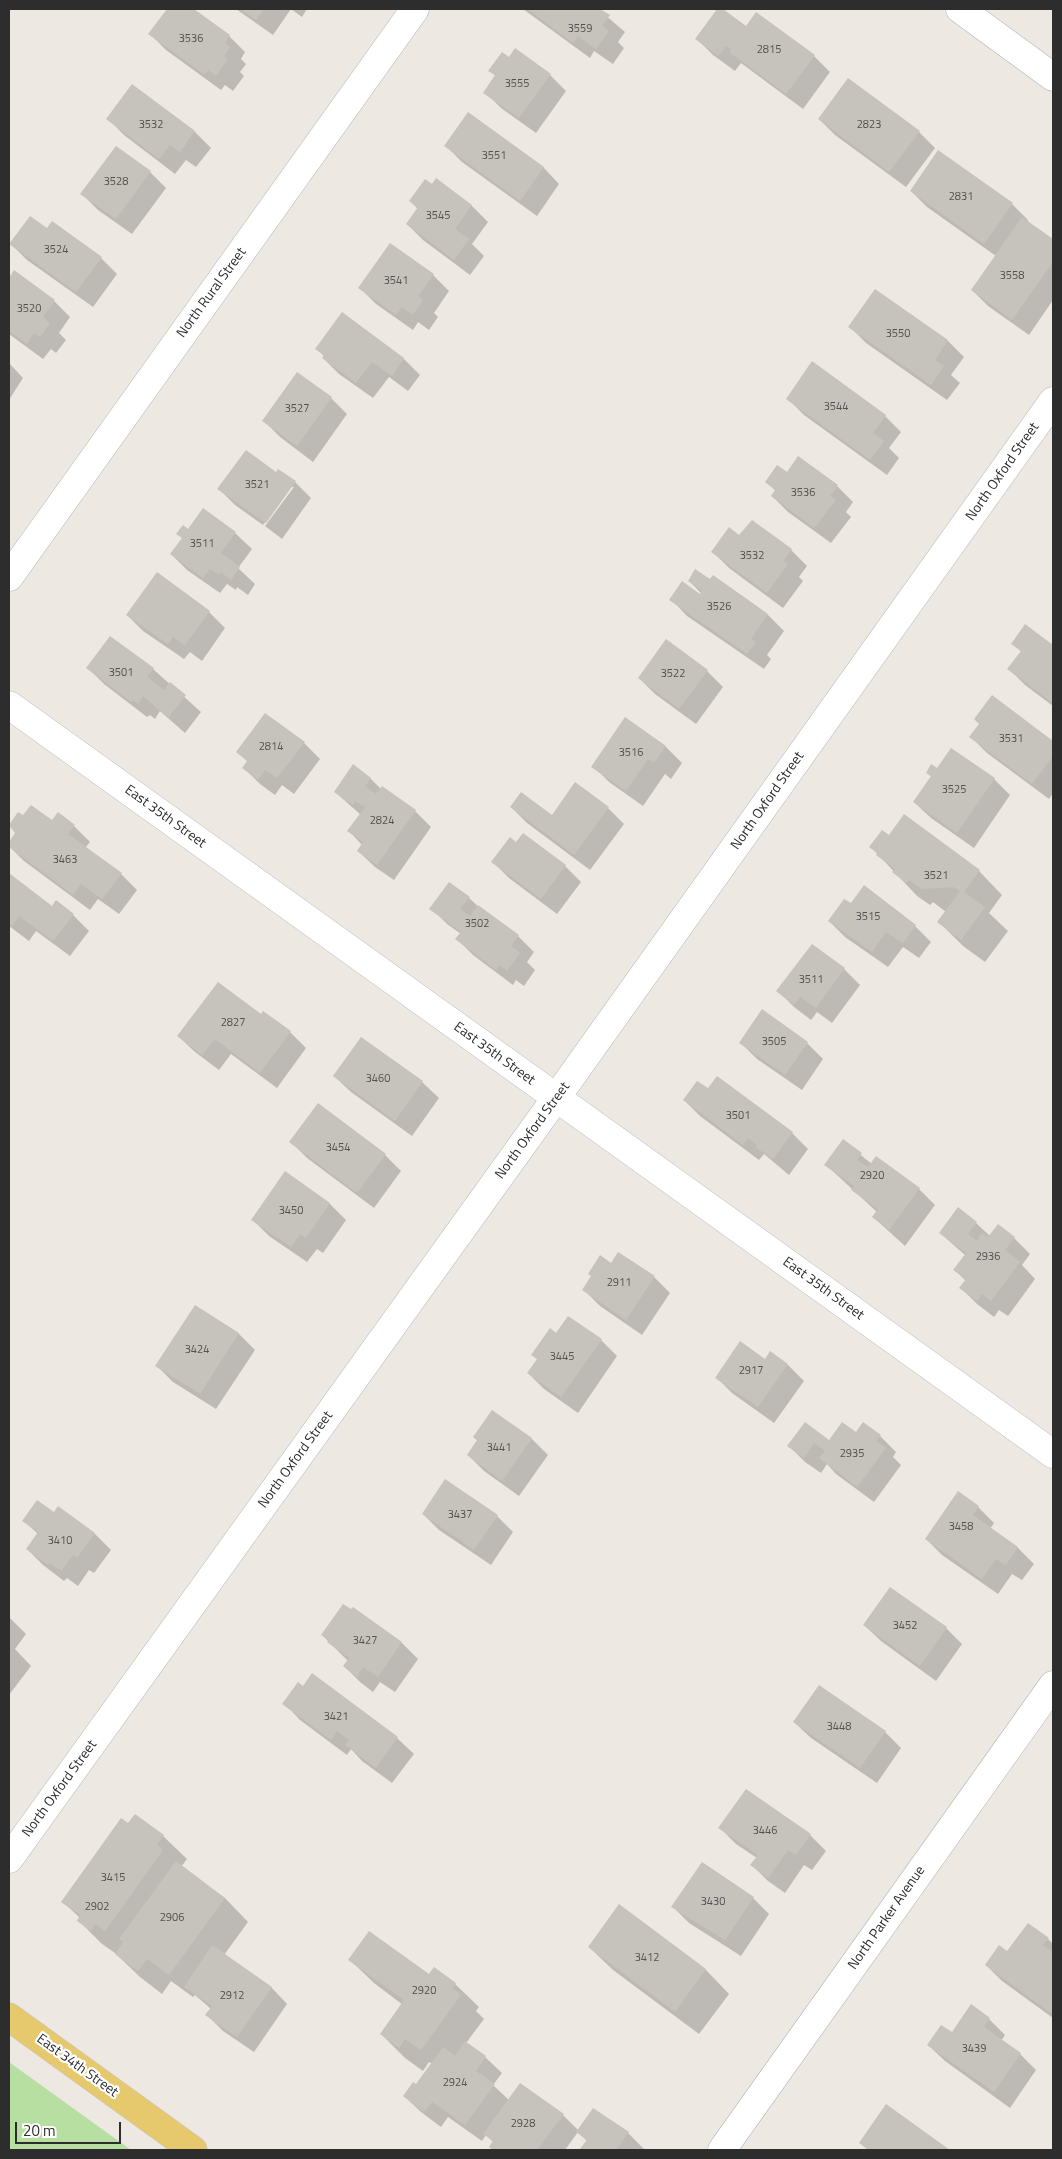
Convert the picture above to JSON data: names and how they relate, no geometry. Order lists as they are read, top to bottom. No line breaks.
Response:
{"streets":{"main road":["East 34th Street"],"street":["North Rural Street","North Oxford Street","East 35th Street","North Parker Avenue"]},"crossings":[["North Oxford Street","East 35th Street"]],"house_numbers":["3559","3536","2815","3555","3532","2823","3551","3528","2831","3545","3524","3558","3541","3520","3550","3544","3527","3521","3536","3511","3532","3526","3501","3522","3531","2814","3516","3525","2824","3463","3521","3515","3502","3511","2827","3505","3460","3501","3454","2920","3450","2936","2911","3424","3445","2917","3441","2935","3437","3458","3410","3452","3427","3421","3448","3446","3415","3430","2902","2906","3412","2920","2912","3439","2924","2928"],"scale_bar":"20 m"}
